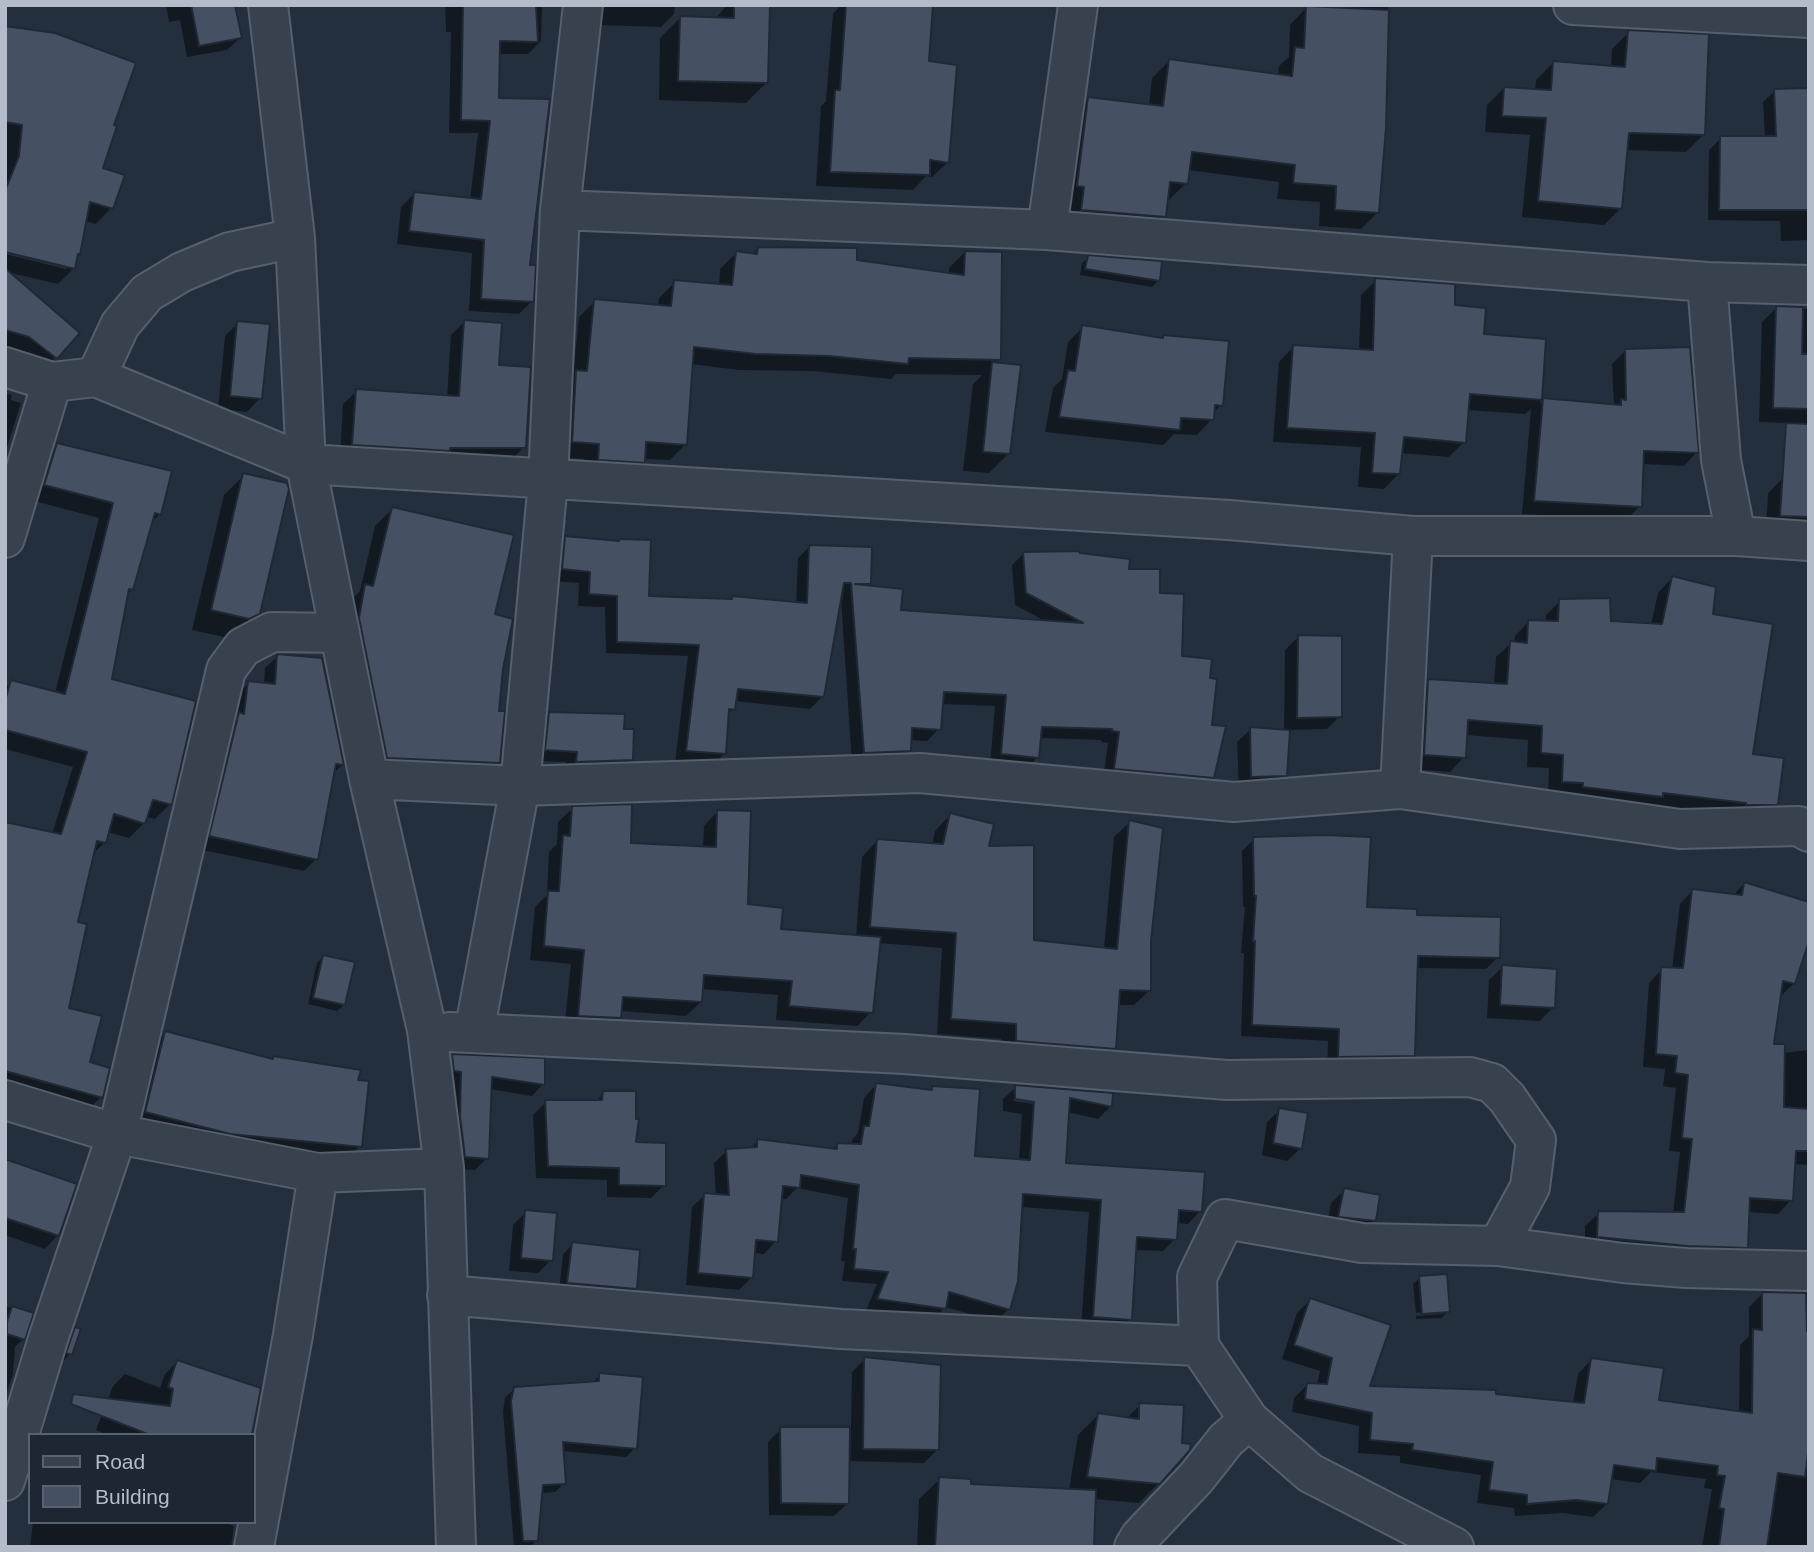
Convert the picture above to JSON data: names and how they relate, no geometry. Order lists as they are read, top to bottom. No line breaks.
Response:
{"legend":["Road","Building"]}
